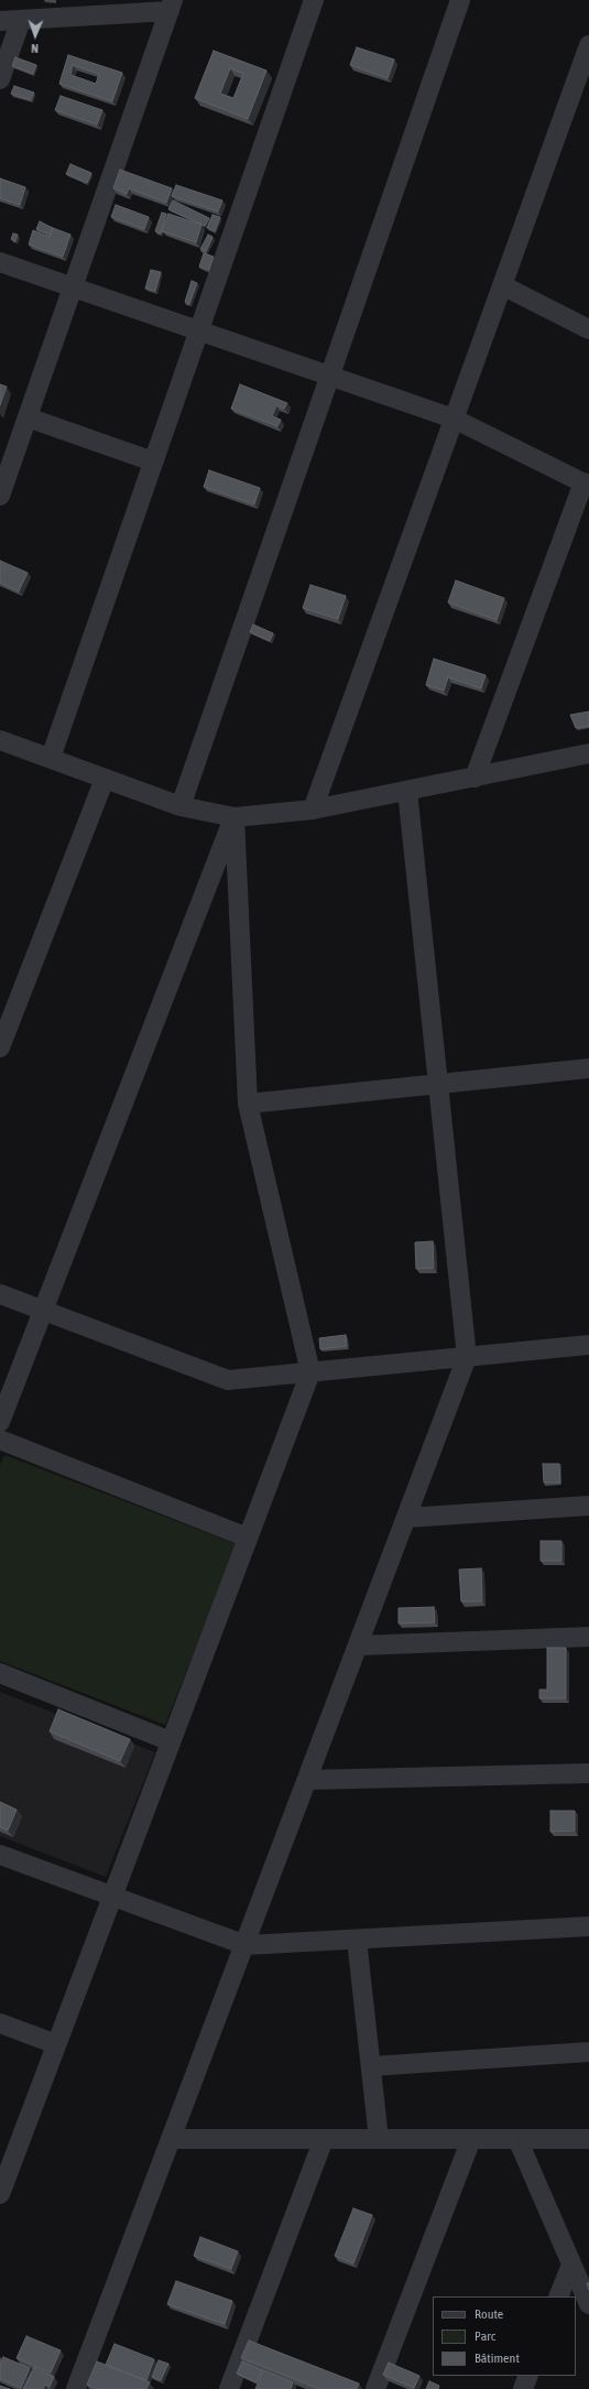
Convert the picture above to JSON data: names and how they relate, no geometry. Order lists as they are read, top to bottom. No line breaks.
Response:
{"legend":["Route","Parc","Bâtiment"],"north":"bottom"}
